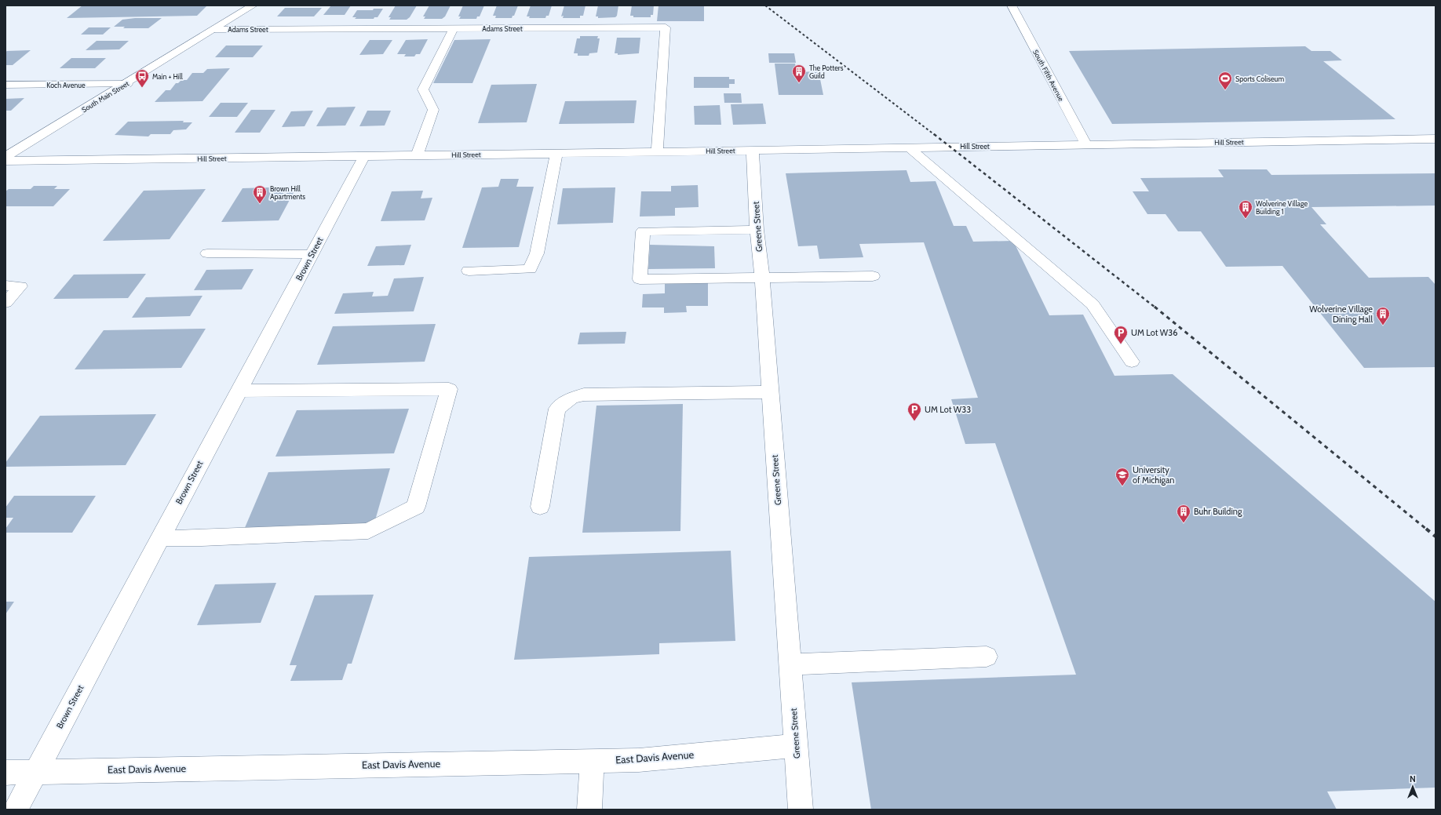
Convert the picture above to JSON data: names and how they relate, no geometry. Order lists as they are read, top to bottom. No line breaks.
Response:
{"streets":{"street":["Adams Street","South Fifth Avenue","Koch Avenue","South Main Street","Hill Street","Greene Street","Brown Street","East Davis Avenue"]},"crossings":[["Adams Street","South Main Street"],["Adams Street","Hill Street"],["South Fifth Avenue","Hill Street"],["Koch Avenue","South Main Street"],["Hill Street","Greene Street"],["Hill Street","Brown Street"],["Greene Street","East Davis Avenue"],["Brown Street","East Davis Avenue"]],"places":{"building":["The Potters Guild","Brown Hill Apartments","Wolverine Village Building 1","Wolverine Village Dining Hall","Buhr Building"],"bus stop":["Main + Hill"],"sports":["Sports Coliseum"],"parking":["UM Lot W36","UM Lot W33"],"school or university":["University of Michigan"]},"north":"top"}
